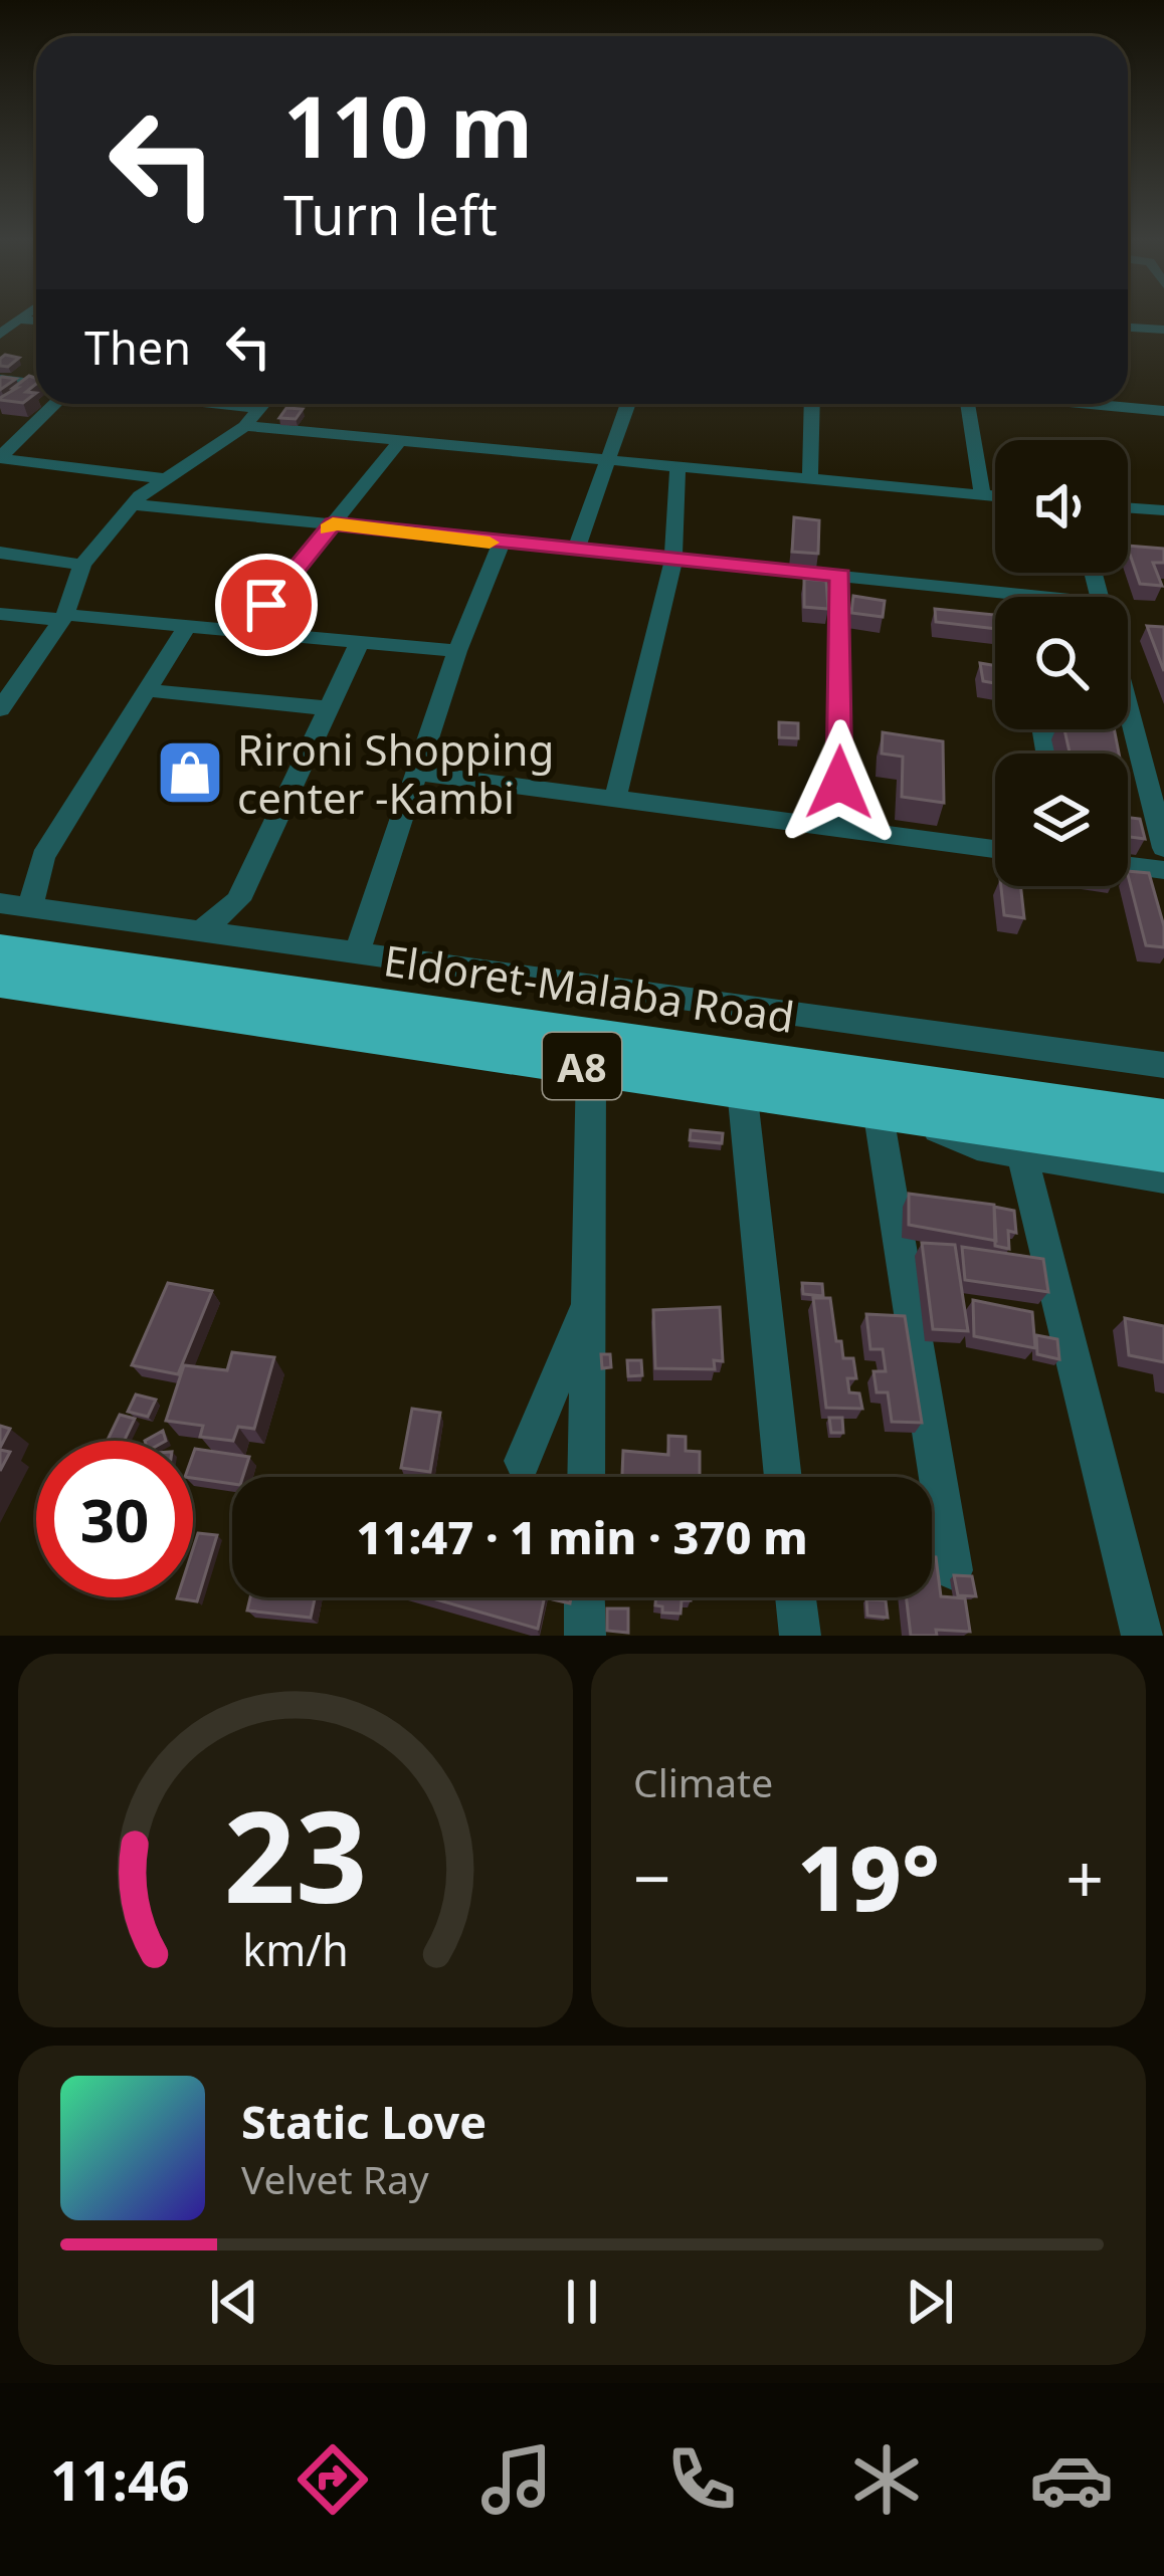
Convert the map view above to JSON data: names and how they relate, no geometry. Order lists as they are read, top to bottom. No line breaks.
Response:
{"streets":{"highway":["Eldoret-Malaba Road","A8"]},"places":{"shop":["Rironi Shopping center -Kambi"]},"page":{"turn":["110 m","Turn left"],"then":"Then","limit":"30","trip":"11:47 · 1 min · 370 m","tile":"Climate","heat":["−","19°","+"],"song":["Static Love","Velvet Ray"],"tabs":"11:46","gauge":["23","km/h"]}}
